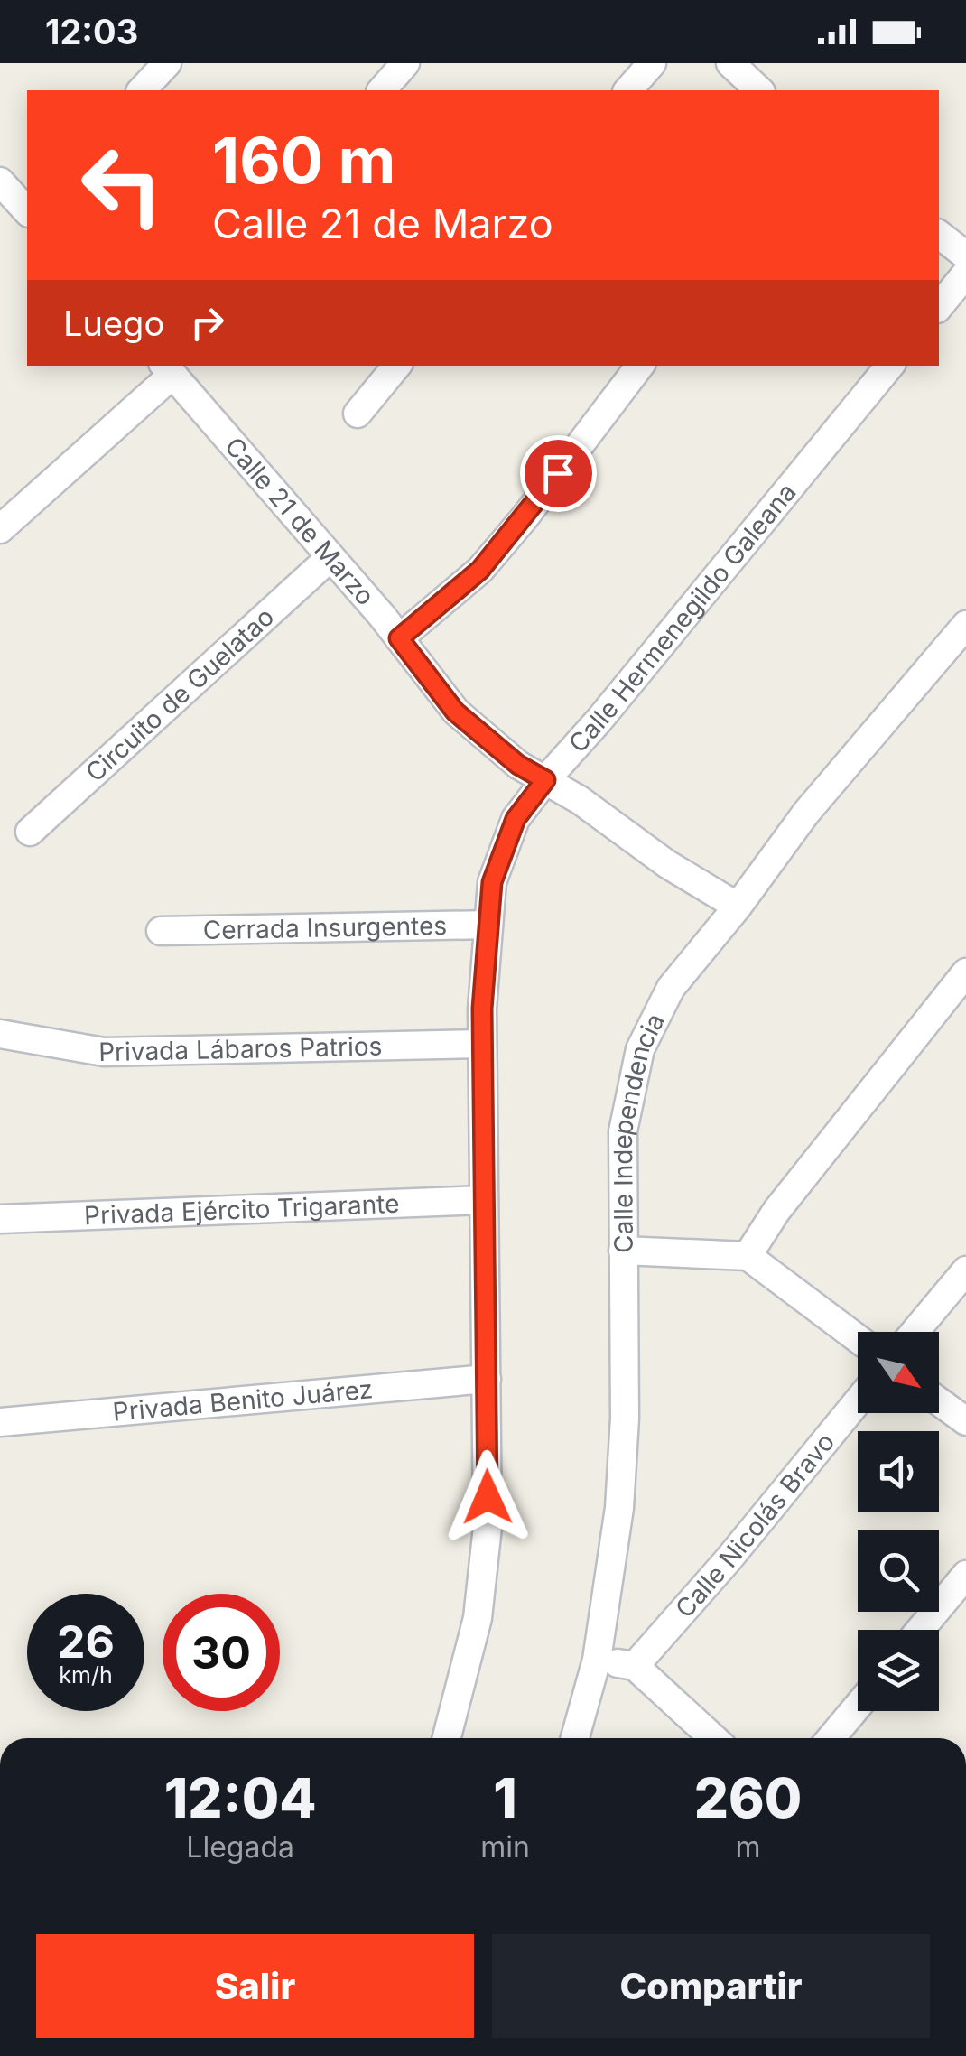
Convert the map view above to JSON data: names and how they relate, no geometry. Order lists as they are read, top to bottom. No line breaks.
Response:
{"streets":{"street":["Calle 21 de Marzo","Calle Hermenegildo Galeana","Circuito de Guelatao","Cerrada Insurgentes","Privada Lábaros Patrios","Calle Independencia","Privada Ejército Trigarante","Privada Benito Juárez","Calle Nicolás Bravo"]},"crossings":[["Calle 21 de Marzo","Calle Hermenegildo Galeana"],["Calle 21 de Marzo","Circuito de Guelatao"],["Calle 21 de Marzo","Calle Independencia"],["Calle Hermenegildo Galeana","Cerrada Insurgentes"],["Calle Hermenegildo Galeana","Privada Lábaros Patrios"],["Calle Hermenegildo Galeana","Privada Ejército Trigarante"],["Calle Hermenegildo Galeana","Privada Benito Juárez"]],"north":"bottom right","page":{"status":"12:03","turn":["160 m","Calle 21 de Marzo"],"then":"Luego","speed":"26 km/h","limit":"30","eta":["12:04","Llegada","1","min","260","m"],"buttons":["Salir","Compartir"]}}
